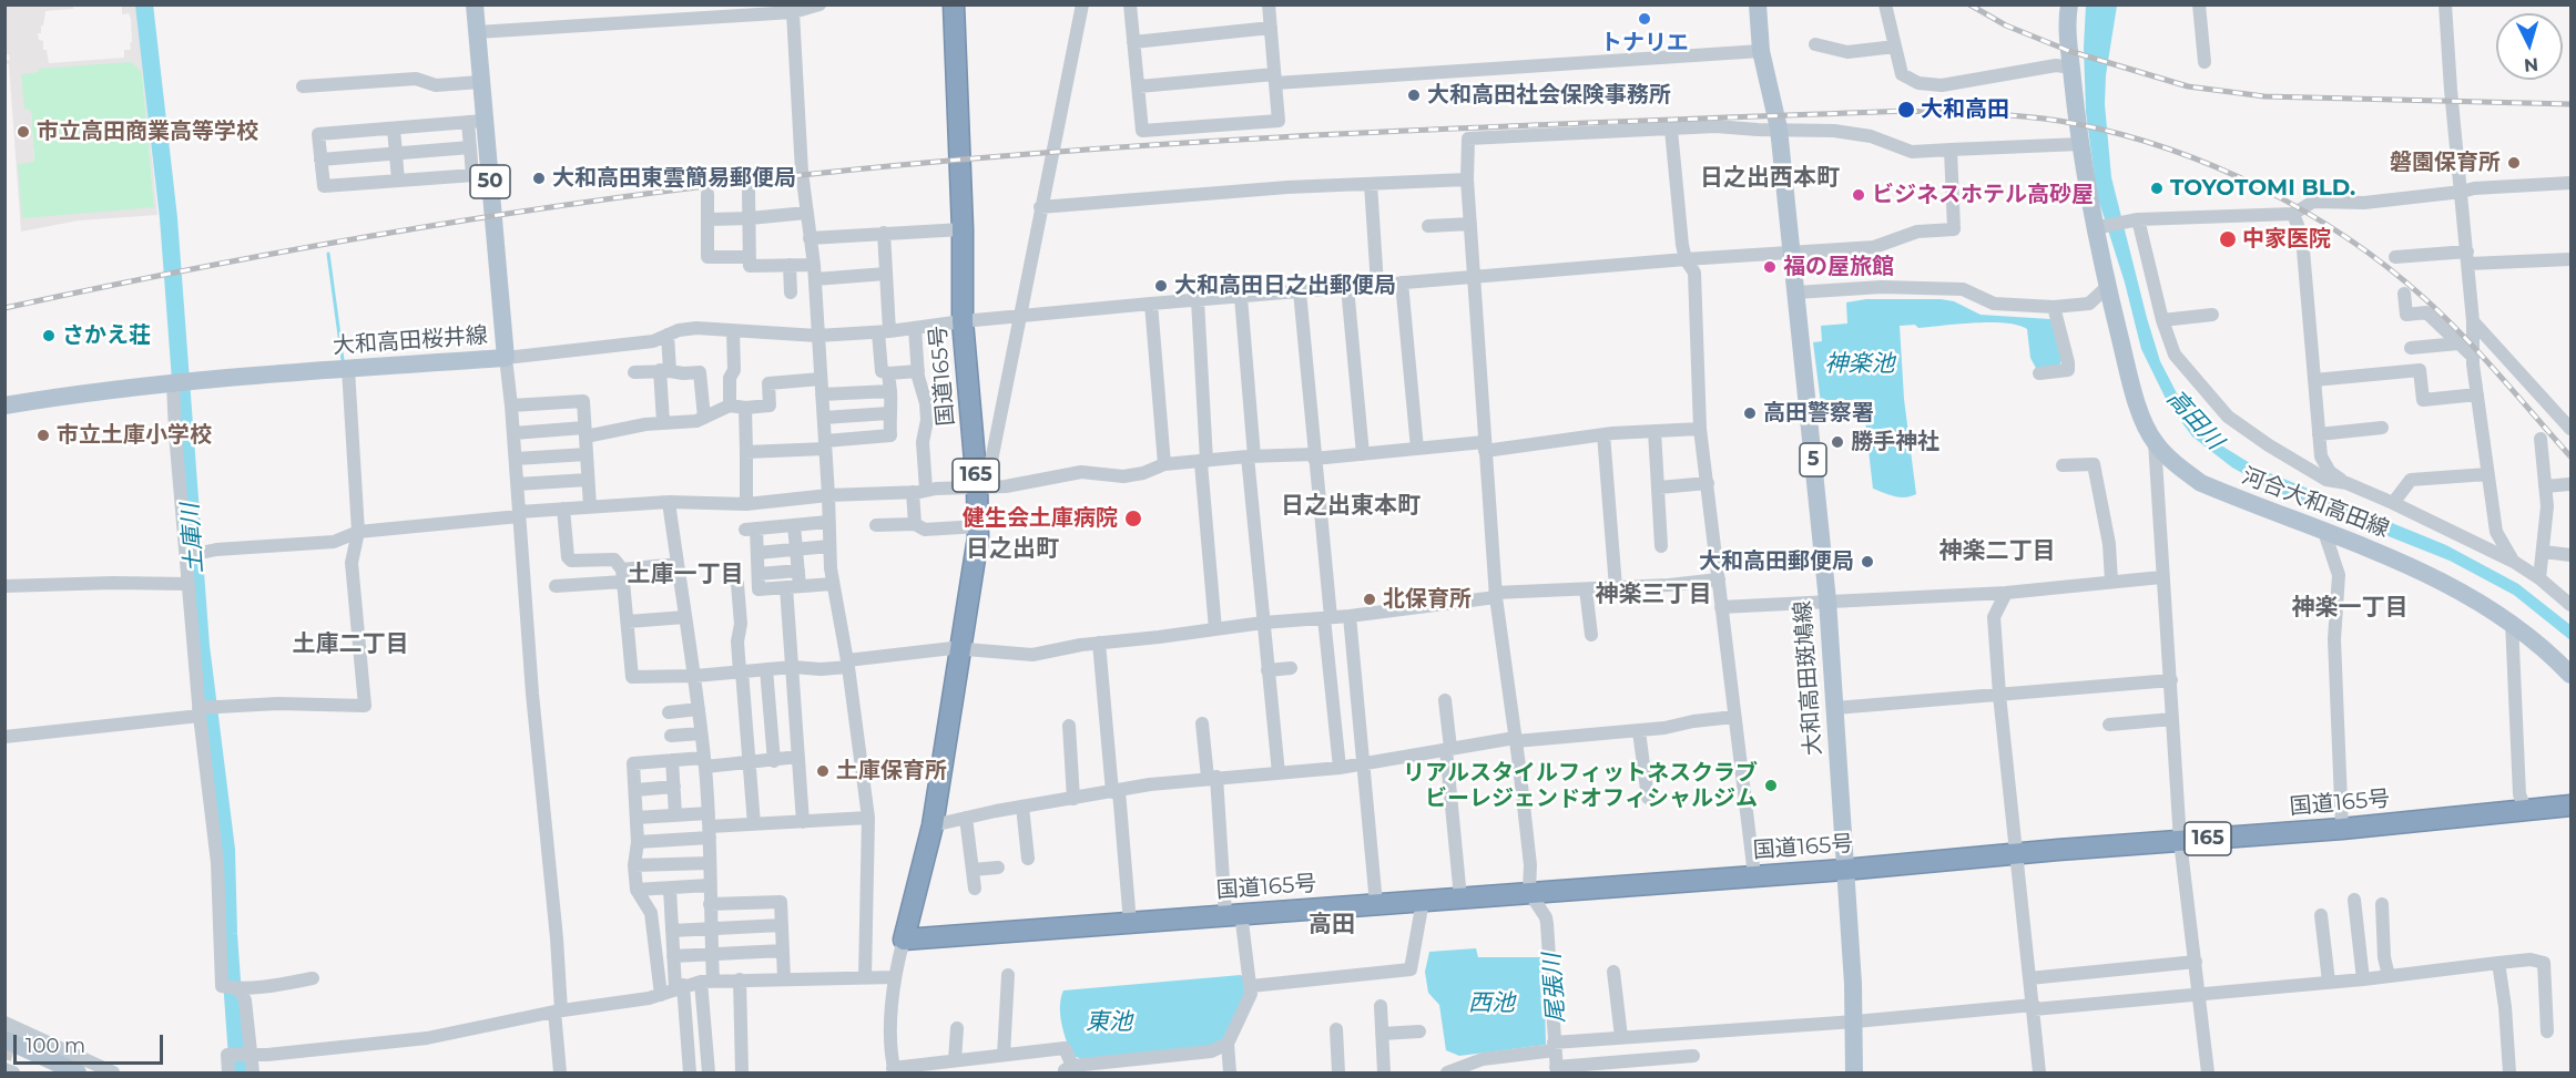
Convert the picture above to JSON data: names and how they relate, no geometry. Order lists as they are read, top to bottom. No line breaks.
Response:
{"streets":{"highway":["国道165号","165"],"main road":["50","大和高田桜井線","5","河合大和高田線","大和高田斑鳩線"]},"crossings":[["国道165号","大和高田斑鳩線"]],"districts":["日之出西本町","日之出東本町","日之出町","神楽二丁目","土庫一丁目","神楽三丁目","神楽一丁目","土庫二丁目","高田"],"water":["神楽池","高田川","土庫川","尾張川","西池","東池"],"places":["トナリエ","大和高田社会保険事務所","大和高田","市立高田商業高等学校","磐園保育所","大和高田東雲簡易郵便局","TOYOTOMI BLD.","ビジネスホテル高砂屋","中家医院","福の屋旅館","大和高田日之出郵便局","さかえ荘","高田警察署","市立土庫小学校","勝手神社","健生会土庫病院","大和高田郵便局","北保育所","土庫保育所","リアルスタイルフィットネスクラブ ビーレジェンドオフィシャルジム"],"scale_bar":"100 m","north":"bottom"}
